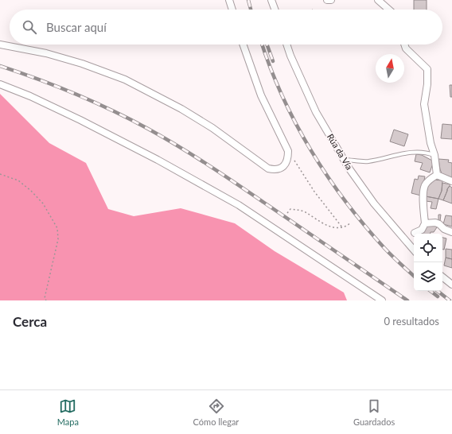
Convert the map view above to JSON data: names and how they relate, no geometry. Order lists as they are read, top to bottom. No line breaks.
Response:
{"streets":{"street":["Rúa da Vía"]},"north":"top","page":{"search":"Buscar aquí","heading":["Cerca","0 resultados"],"nav":["Mapa","Cómo llegar","Guardados"]}}
